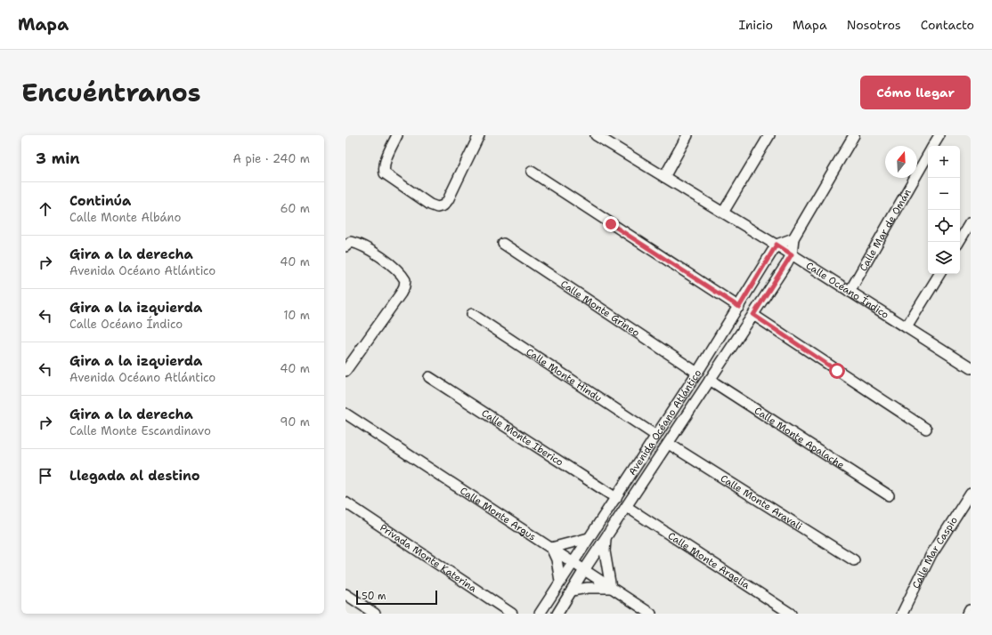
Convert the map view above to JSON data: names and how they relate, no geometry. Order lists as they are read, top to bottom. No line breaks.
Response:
{"streets":{"street":["Calle Mar de Omán","Calle Océano Índico","Calle Monte Grineo","Calle Monte Hindu","Avenida Océano Atlántico","Calle Monte Iberico","Calle Monte Apalache","Calle Monte Aravali","Calle Monte Argus","Calle Mar Caspio","Privada Monte Katerina","Calle Monte Argelia"]},"crossings":[["Calle Mar de Omán","Calle Océano Índico"],["Calle Océano Índico","Avenida Océano Atlántico"],["Calle Monte Grineo","Avenida Océano Atlántico"],["Calle Monte Hindu","Avenida Océano Atlántico"],["Avenida Océano Atlántico","Calle Monte Iberico"],["Avenida Océano Atlántico","Calle Monte Apalache"],["Avenida Océano Atlántico","Calle Monte Aravali"],["Avenida Océano Atlántico","Calle Monte Argus"],["Avenida Océano Atlántico","Calle Monte Argelia"]],"scale_bar":"50 m","north":"top","page":{"header":"Mapa","nav":["Inicio","Mapa","Nosotros","Contacto"],"title":"Encuéntranos","buttons":"Cómo llegar","heading":["3 min","A pie · 240 m"],"map_buttons":["+","−"],"list":[["Continúa","Calle Monte Albáno","60 m"],["Gira a la derecha","Avenida Océano Atlántico","40 m"],["Gira a la izquierda","Calle Océano Índico","10 m"],["Gira a la izquierda","Avenida Océano Atlántico","40 m"],["Gira a la derecha","Calle Monte Escandinavo","90 m"],"Llegada al destino"],"scale":"50 m"}}
